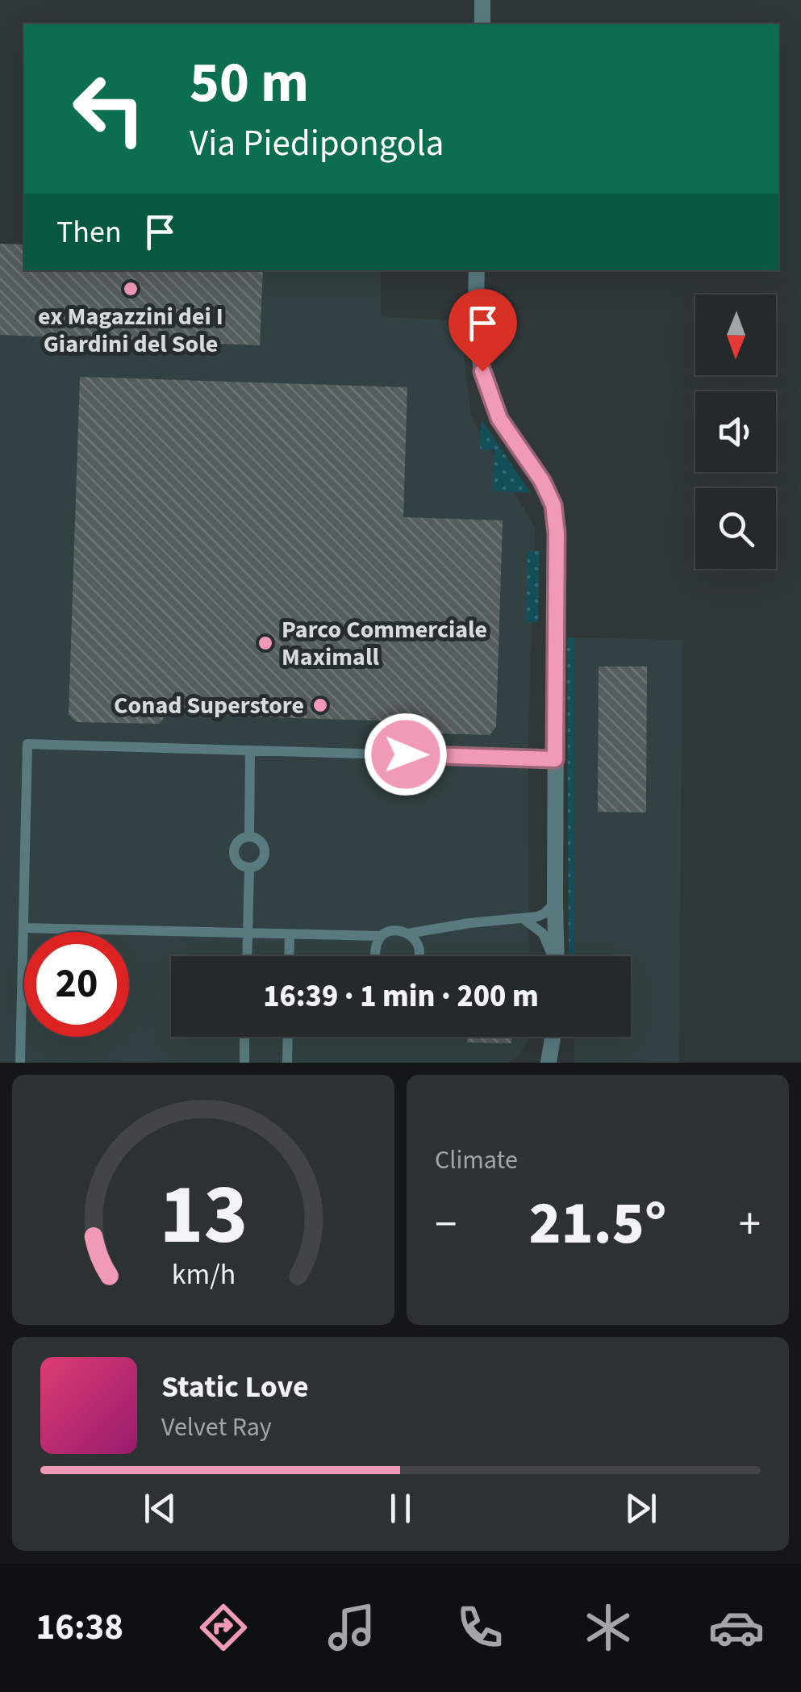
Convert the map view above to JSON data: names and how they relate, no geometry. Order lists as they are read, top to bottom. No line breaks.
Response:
{"places":["ex Magazzini dei I Giardini del Sole","Parco Commerciale Maximall","Conad Superstore"],"north":"bottom","page":{"turn":["50 m","Via Piedipongola"],"then":"Then","limit":"20","trip":"16:39 · 1 min · 200 m","tile":"Climate","heat":["−","21.5°","+"],"song":["Static Love","Velvet Ray"],"tabs":"16:38","gauge":["13","km/h"]}}
